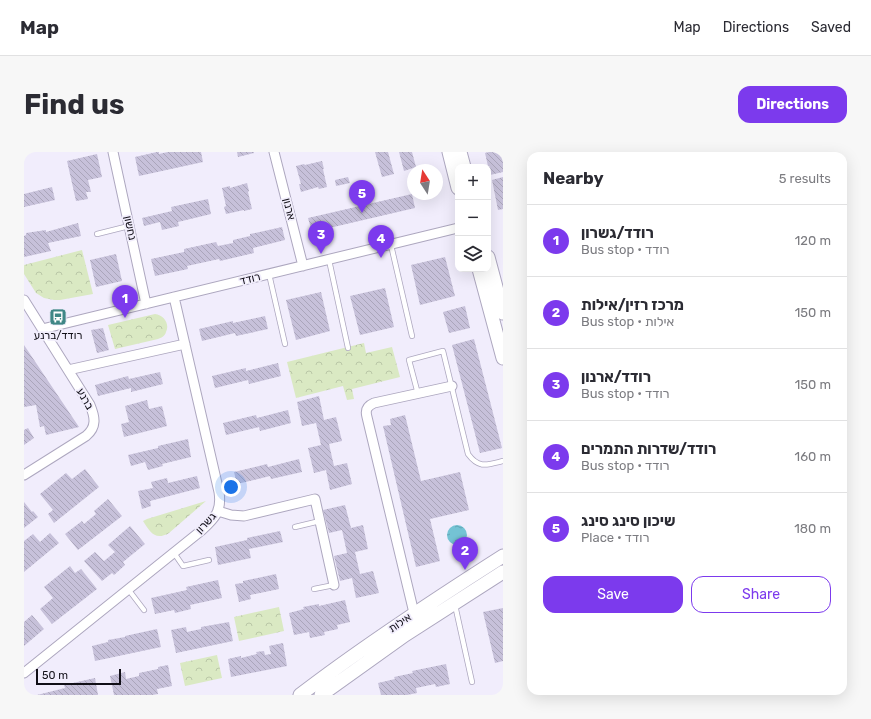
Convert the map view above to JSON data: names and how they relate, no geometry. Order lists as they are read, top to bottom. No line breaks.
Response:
{"streets":{"street":["ארנון","נחשון","רודד","ברנע","גשרון","אילות"]},"crossings":[["ארנון","רודד"],["נחשון","רודד"],["רודד","ברנע"],["רודד","גשרון"]],"places":{"bus stop":["רודד/ברנע"]},"scale_bar":"50 m","north":"top","page":{"header":"Map","nav":["Map","Directions","Saved"],"buttons":["Directions",["Save","Share"]],"title":"Find us","heading":["Nearby","5 results"],"map_buttons":["+","−"],"pins":["5","3","4","1","2"],"list":[{"mark":"1","name":"רודד/גשרון","note":"Bus stop · רודד","value":"120 m"},{"mark":"2","name":"מרכז רזין/אילות","note":"Bus stop · אילות","value":"150 m"},{"mark":"3","name":"רודד/ארנון","note":"Bus stop · רודד","value":"150 m"},{"mark":"4","name":"רודד/שדרות התמרים","note":"Bus stop · רודד","value":"160 m"},{"mark":"5","name":"שיכון סינג סינג","note":"Place · רודד","value":"180 m"}],"scale":"50 m"}}
